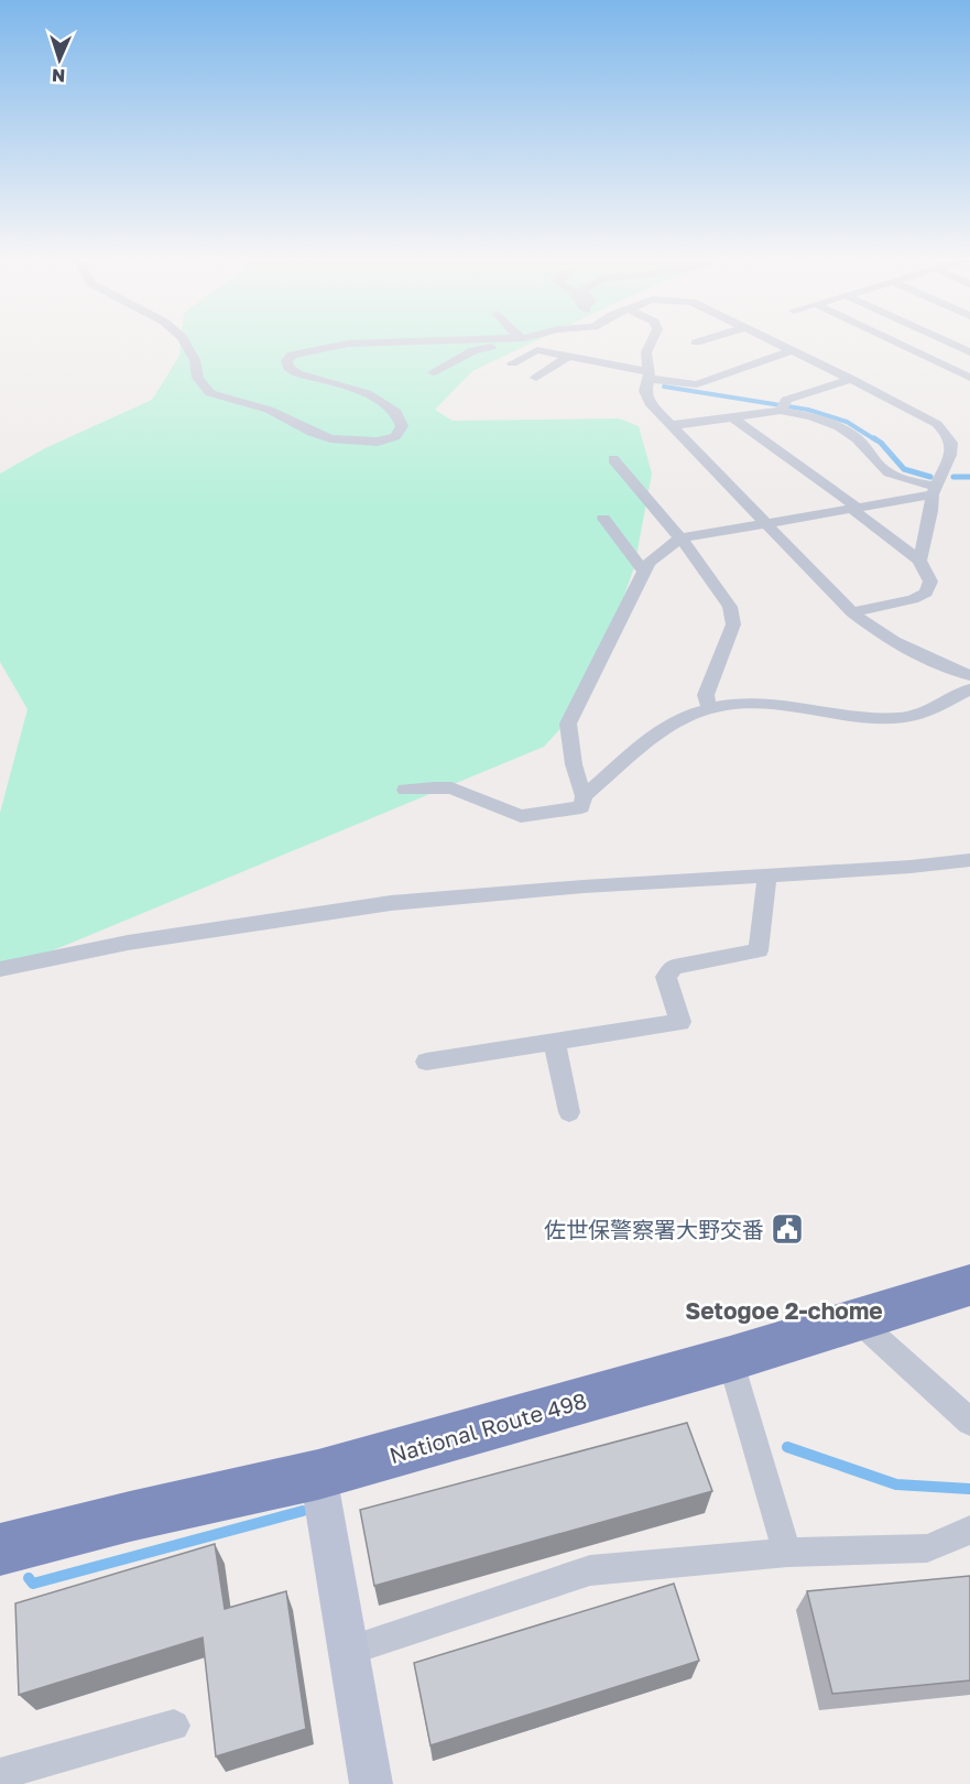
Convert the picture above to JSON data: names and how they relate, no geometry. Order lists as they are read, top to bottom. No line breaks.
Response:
{"streets":{"highway":["National Route 498"]},"districts":["Setogoe 2-chome"],"places":{"public building":["佐世保警察署大野交番"]},"north":"bottom"}
